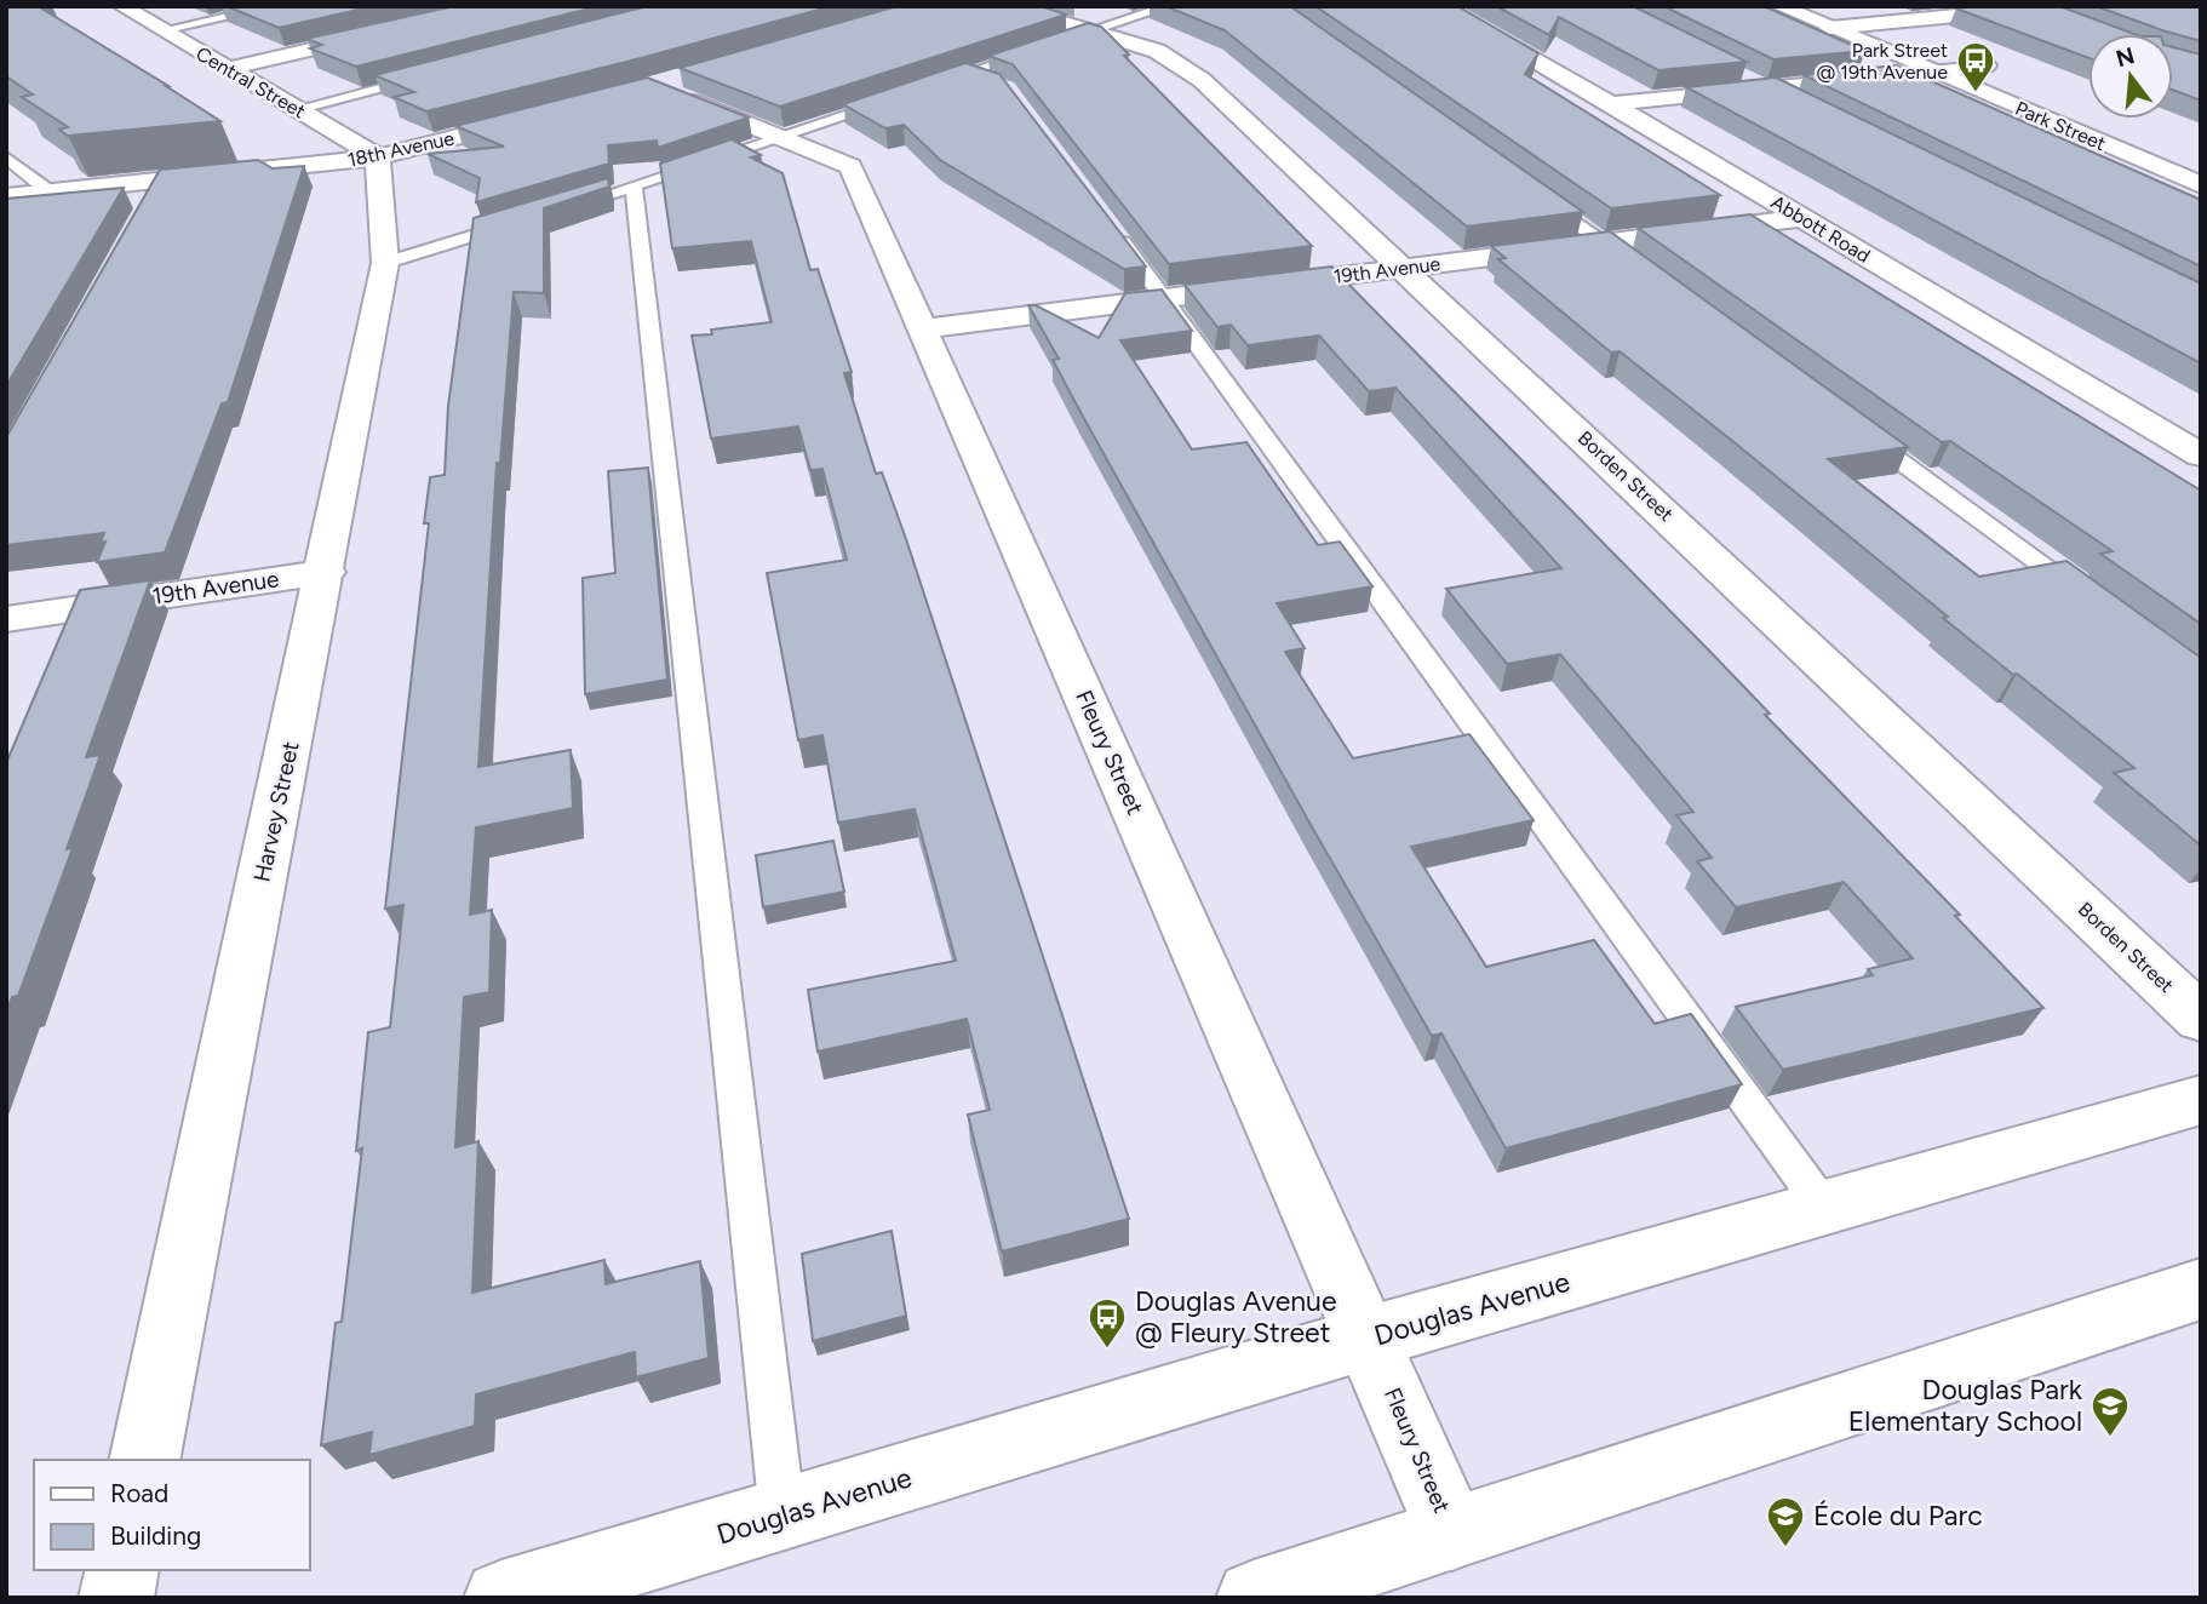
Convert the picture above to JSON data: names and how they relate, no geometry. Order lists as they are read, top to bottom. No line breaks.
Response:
{"streets":{"street":["Central Street","Park Street","18th Avenue","Abbott Road","19th Avenue","Borden Street","Fleury Street","Harvey Street","Douglas Avenue"]},"crossings":[["Central Street","18th Avenue"],["Central Street","Harvey Street"],["18th Avenue","Harvey Street"],["Abbott Road","19th Avenue"],["19th Avenue","Borden Street"],["19th Avenue","Fleury Street"],["19th Avenue","Harvey Street"],["Fleury Street","Douglas Avenue"]],"places":{"bus stop":["Park Street @ 19th Avenue","Douglas Avenue @ Fleury Street"],"school or university":["Douglas Park Elementary School","École du Parc"]},"legend":["Road","Building"],"north":"top"}
